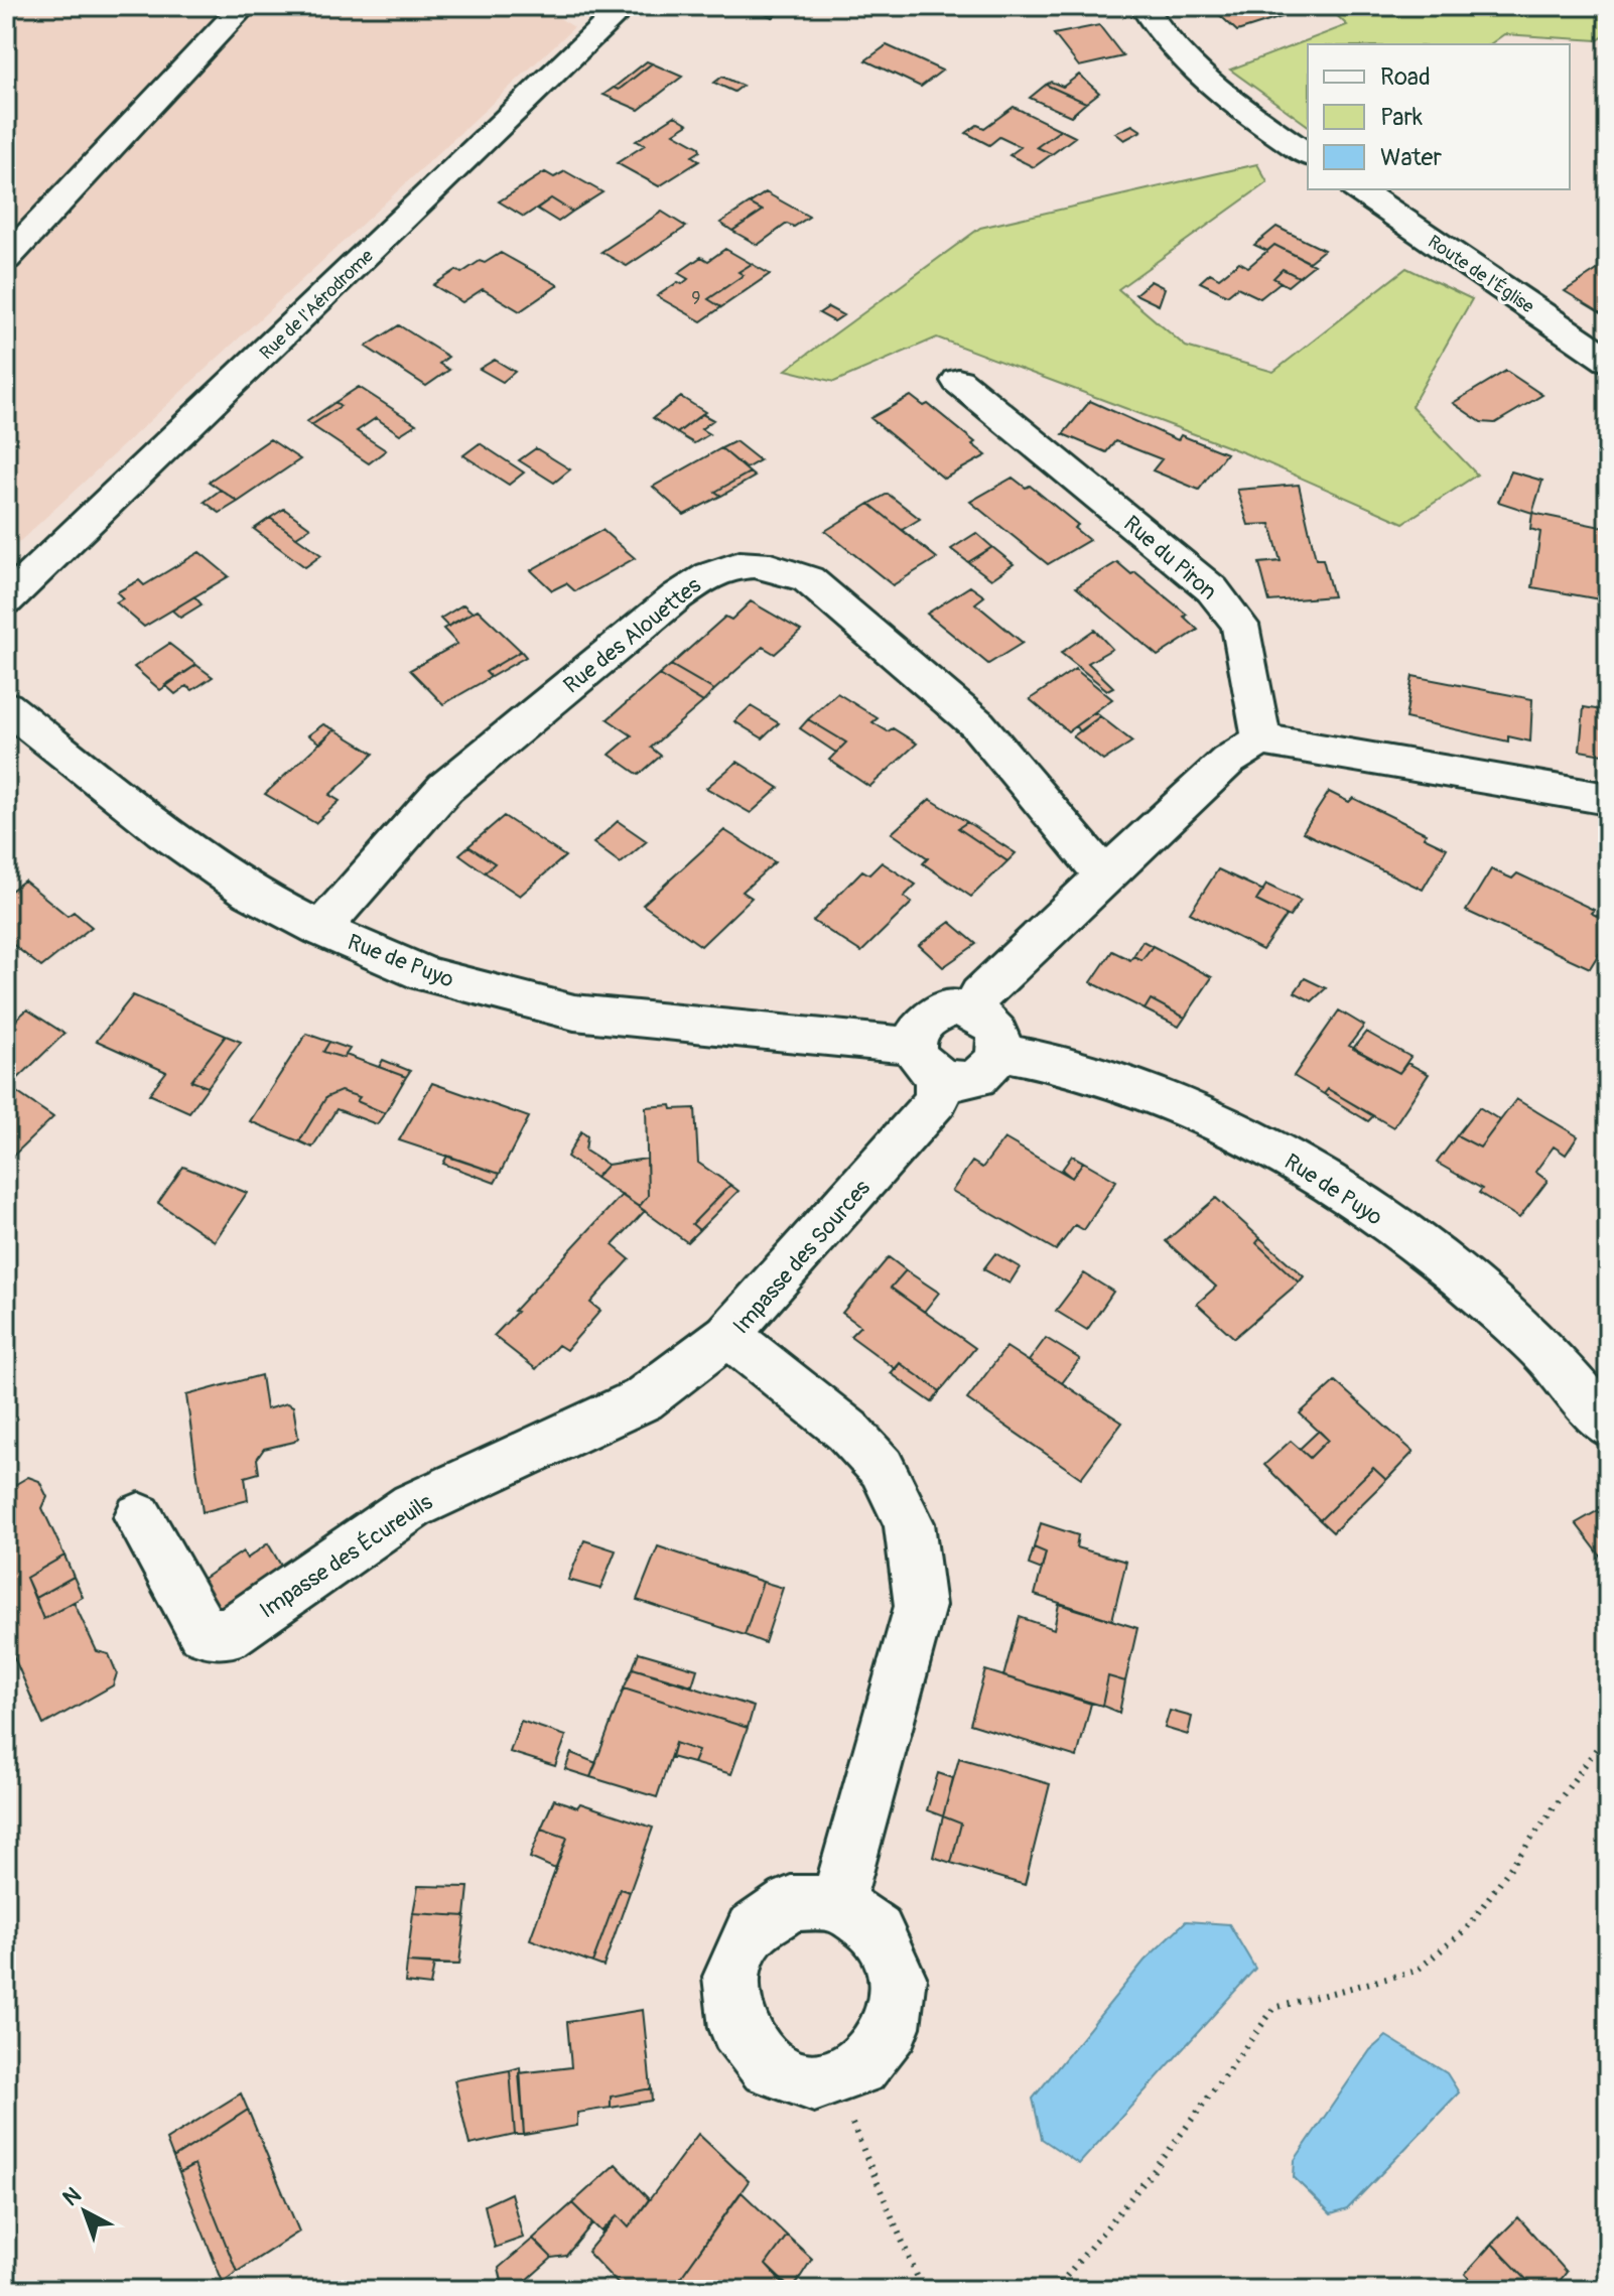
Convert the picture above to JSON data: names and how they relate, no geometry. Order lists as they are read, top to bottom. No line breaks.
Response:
{"streets":{"street":["Route de l'Église","Rue de l'Aérodrome","Rue du Piron","Rue des Alouettes","Rue de Puyo","Impasse des Sources","Impasse des Écureuils"]},"crossings":[["Rue des Alouettes","Rue de Puyo"],["Rue de Puyo","Impasse des Sources"],["Impasse des Sources","Impasse des Écureuils"]],"house_numbers":["9"],"legend":["Road","Park","Water"],"north":"top left"}
